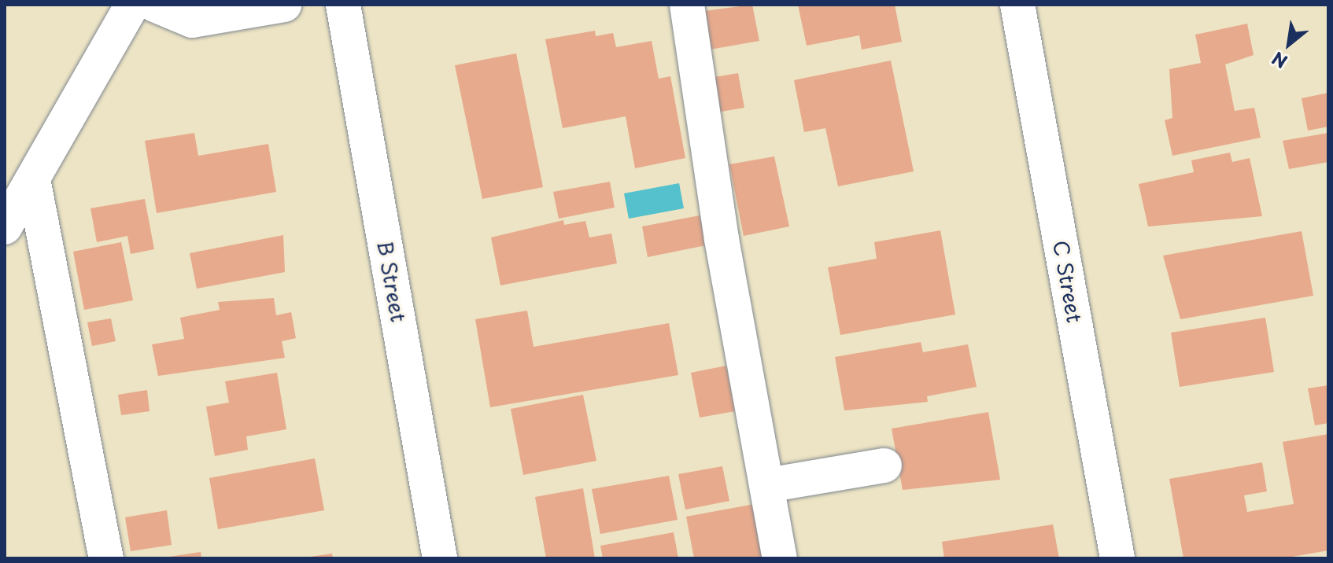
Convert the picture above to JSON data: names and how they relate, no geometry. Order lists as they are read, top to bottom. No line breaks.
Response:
{"streets":{"street":["B Street","C Street"]},"north":"bottom left"}
